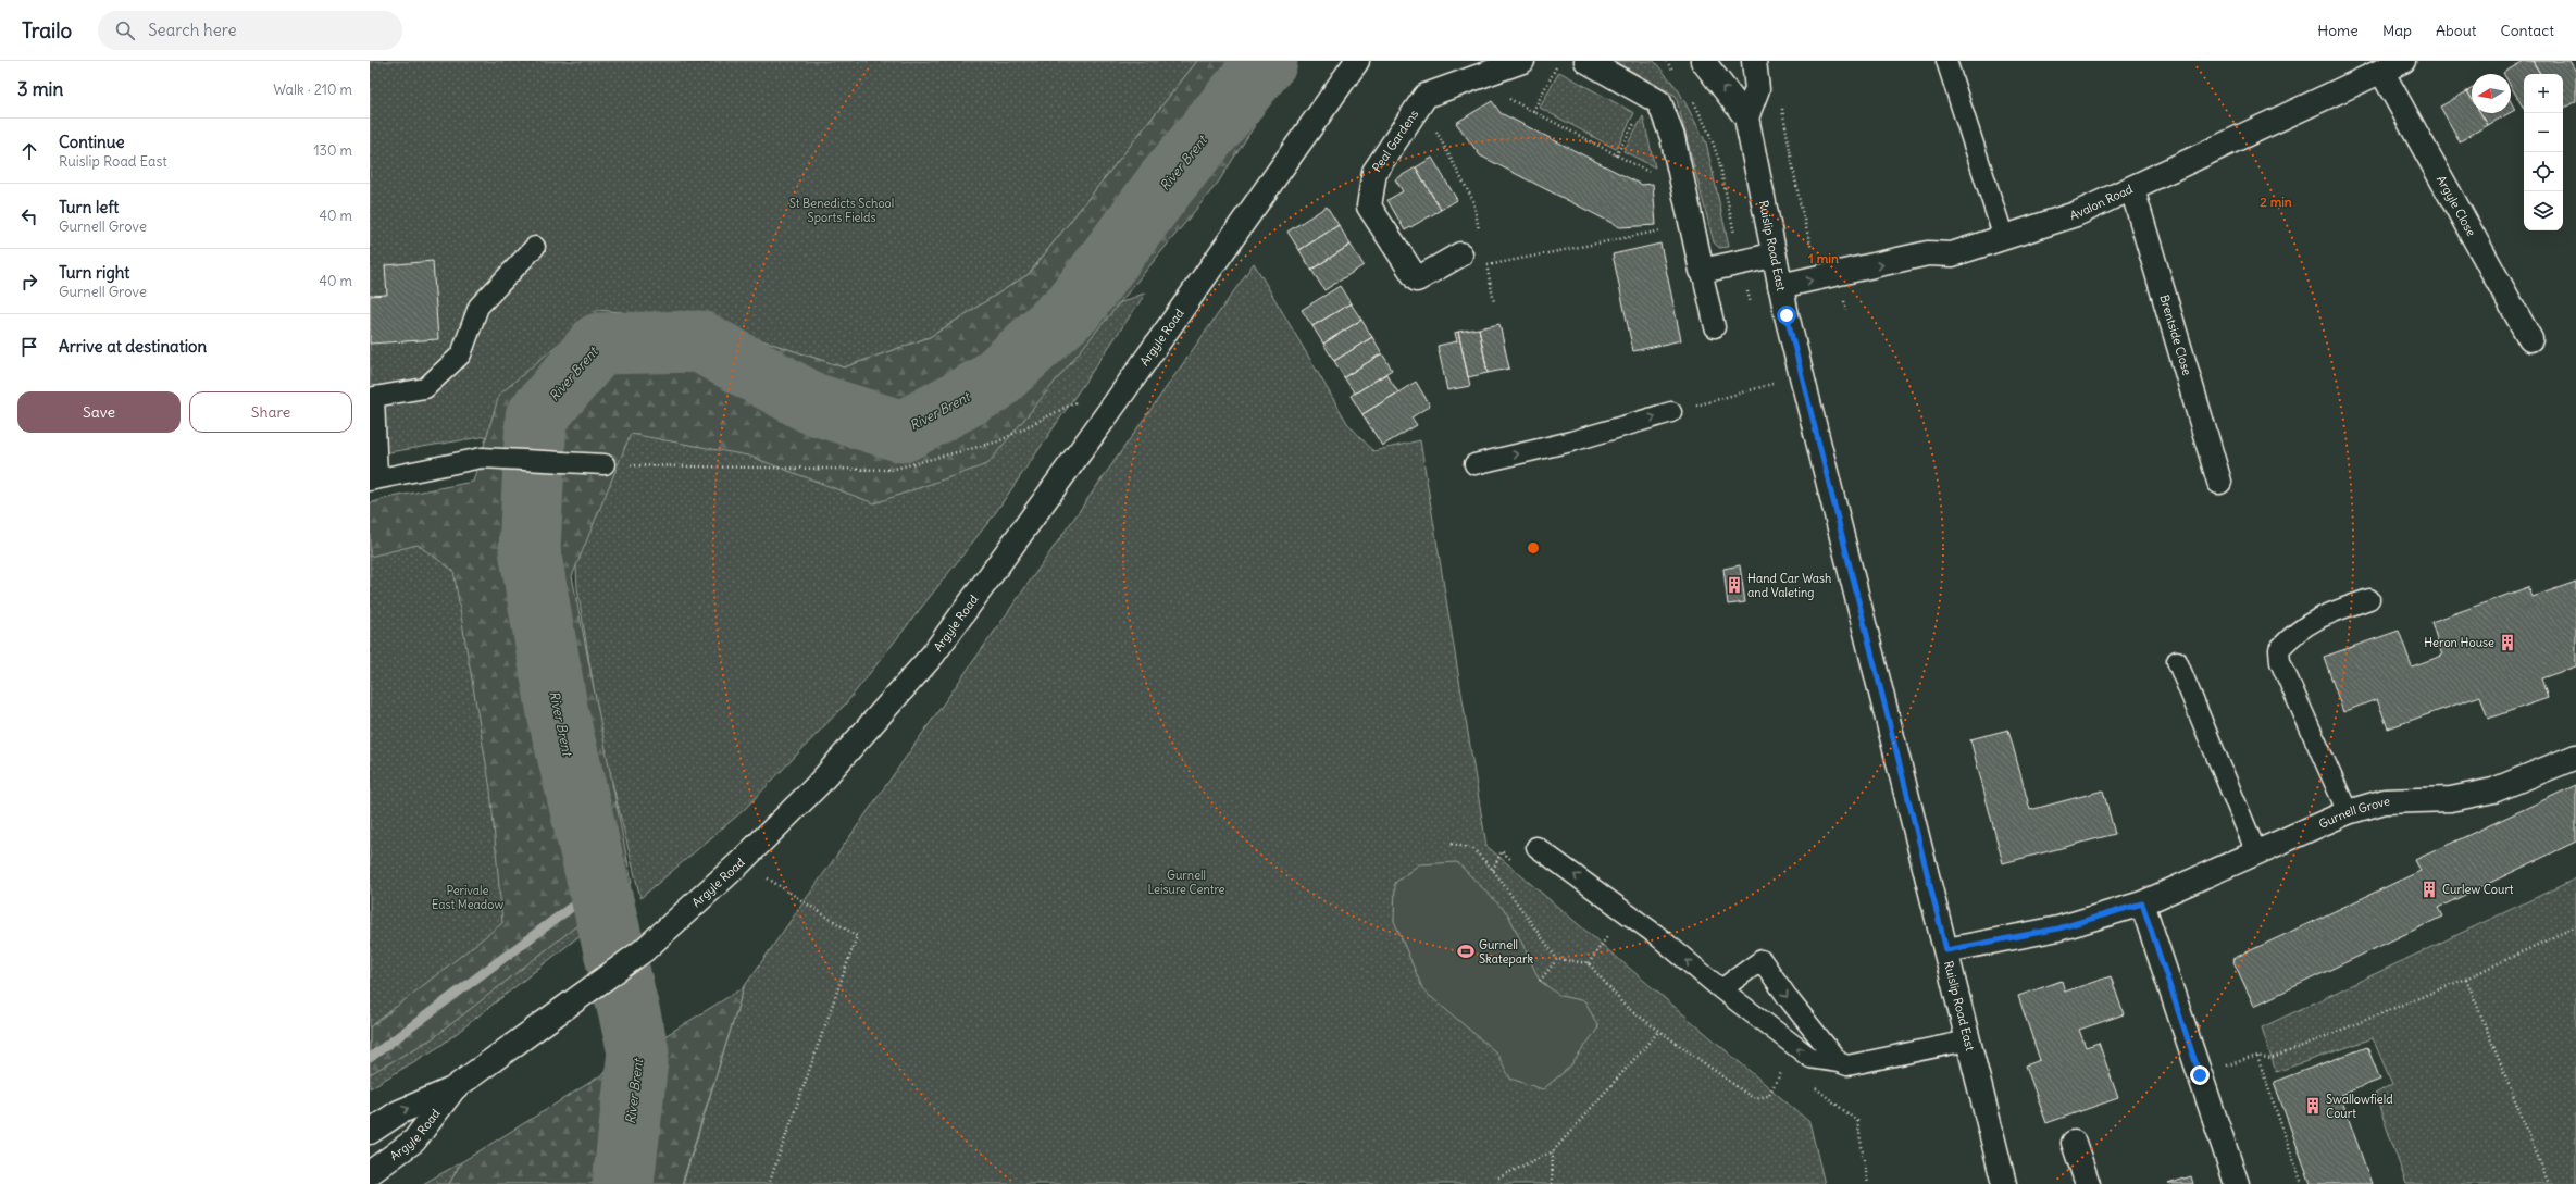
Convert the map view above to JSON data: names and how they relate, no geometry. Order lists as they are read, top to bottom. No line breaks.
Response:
{"streets":{"street":["Peal Gardens","Avalon Road","Argyle Close","Ruislip Road East","Brentside Close","Argyle Road","Gurnell Grove"]},"crossings":[["Avalon Road","Argyle Close"],["Avalon Road","Ruislip Road East"],["Avalon Road","Brentside Close"],["Ruislip Road East","Gurnell Grove"]],"water":["River Brent"],"parks":["St Benedicts School Sports Fields","Gurnell Leisure Centre","Perivale East Meadow"],"places":{"building":["Hand Car Wash and Valeting","Heron House","Curlew Court","Swallowfield Court"],"sports":["Gurnell Skatepark"]},"north":"left","page":{"header":"Trailo","search":"Search here","nav":["Home","Map","About","Contact"],"heading":["3 min","Walk · 210 m"],"map_buttons":["+","−"],"list":[["Continue","Ruislip Road East","130 m"],["Turn left","Gurnell Grove","40 m"],["Turn right","Gurnell Grove","40 m"],"Arrive at destination"],"buttons":["Save","Share"]},"rings":["2 min","1 min"]}
